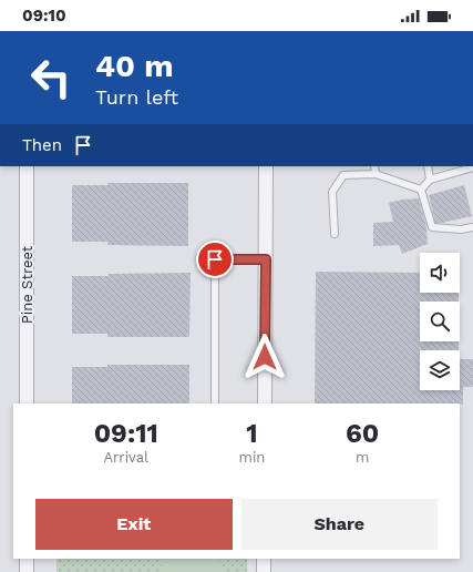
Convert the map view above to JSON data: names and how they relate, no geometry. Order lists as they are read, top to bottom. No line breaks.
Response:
{"streets":{"street":["Pine Street"]},"page":{"status":"09:10","turn":["40 m","Turn left"],"then":"Then","eta":["09:11","Arrival","1","min","60","m"],"buttons":["Exit","Share"]}}
